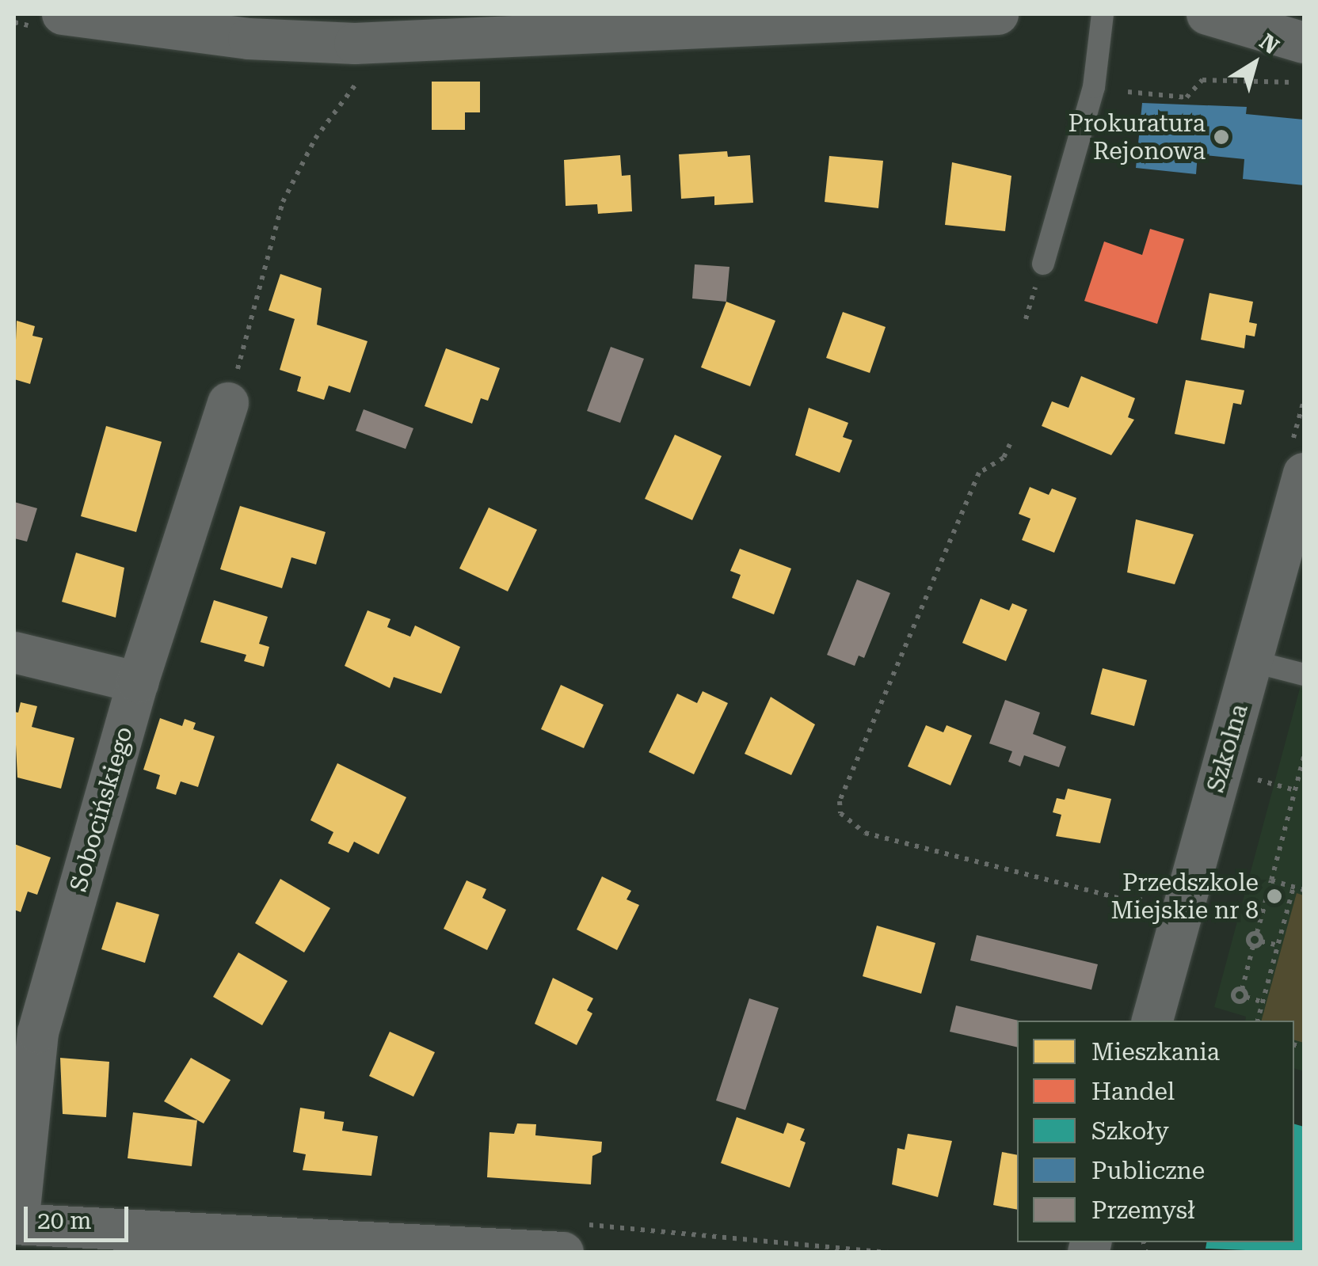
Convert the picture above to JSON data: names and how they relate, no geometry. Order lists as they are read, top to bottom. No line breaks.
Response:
{"streets":{"street":["Szkolna","Sobocińskiego"]},"places":["Prokuratura Rejonowa","Przedszkole Miejskie nr 8"],"legend":["Mieszkania","Handel","Szkoły","Publiczne","Przemysł"],"scale_bar":"20 m","north":"top right"}
